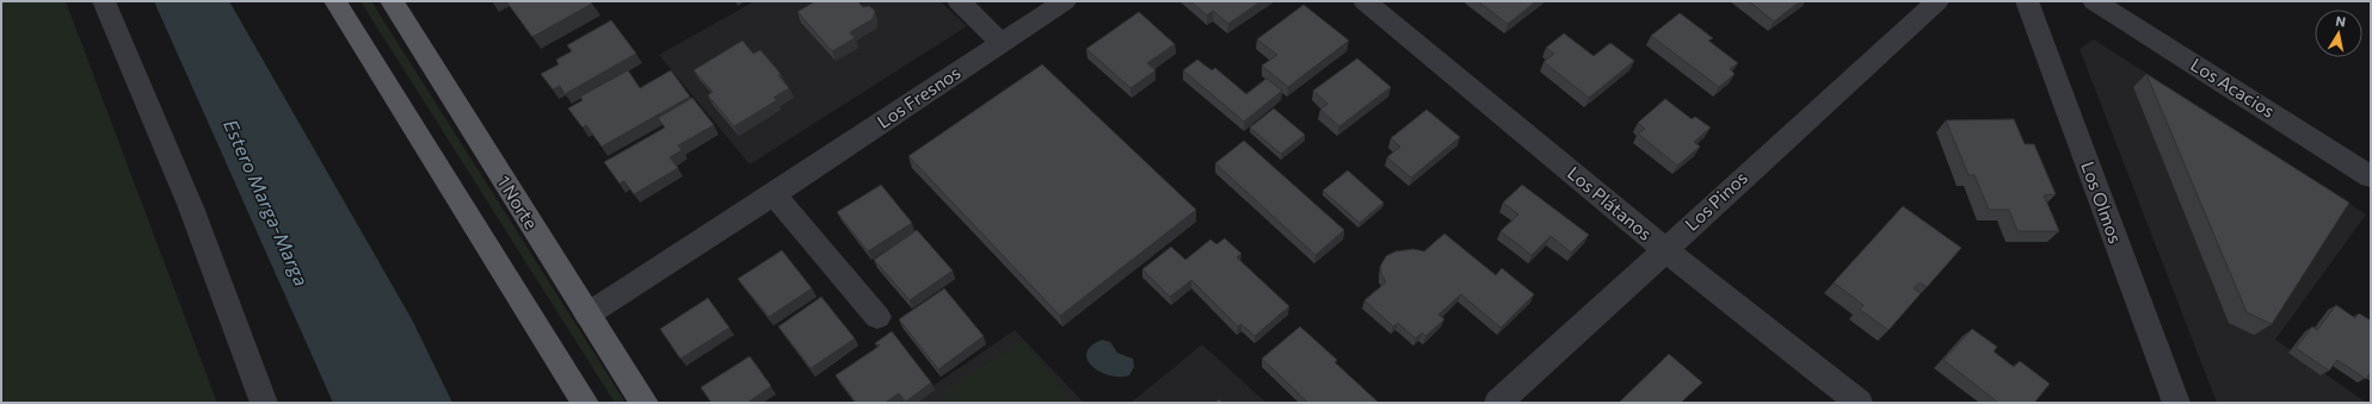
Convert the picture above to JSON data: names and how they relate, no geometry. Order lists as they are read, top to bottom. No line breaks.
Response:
{"streets":{"main road":["1 Norte"],"street":["Los Acacios","Los Fresnos","Los Pinos","Los Olmos","Los Plátanos"]},"crossings":[["Los Fresnos","1 Norte"],["Los Pinos","Los Plátanos"]],"water":["Estero Marga-Marga"],"north":"top"}
